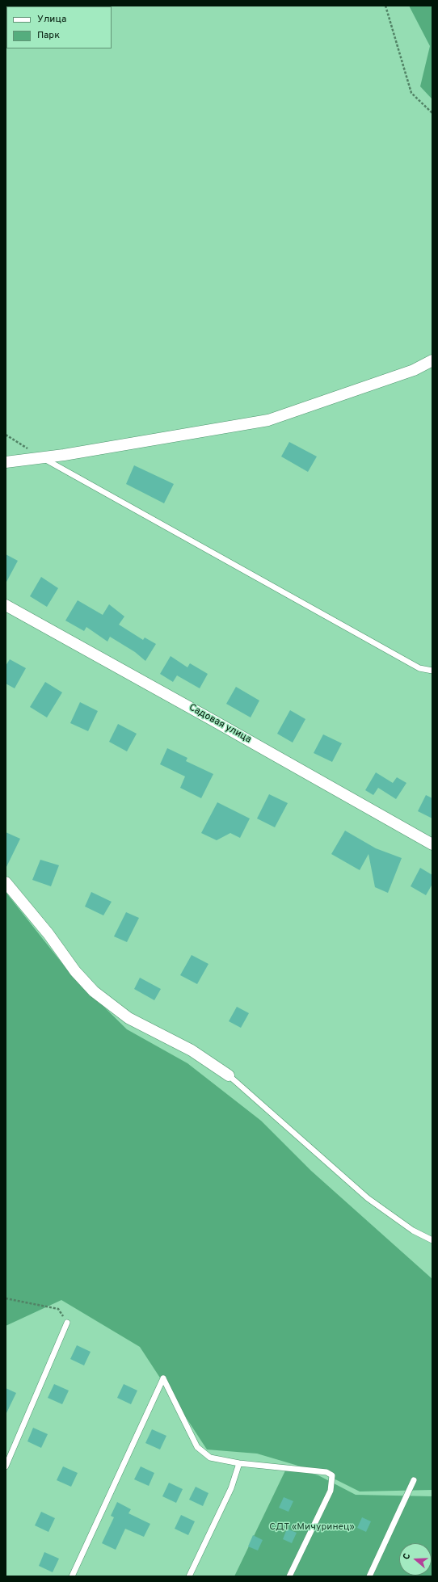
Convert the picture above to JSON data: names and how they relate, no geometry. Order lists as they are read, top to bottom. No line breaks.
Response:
{"streets":{"street":["Садовая улица"]},"parks":["СДТ «Мичуринец»"],"legend":["Улица","Парк"],"north":"left"}
